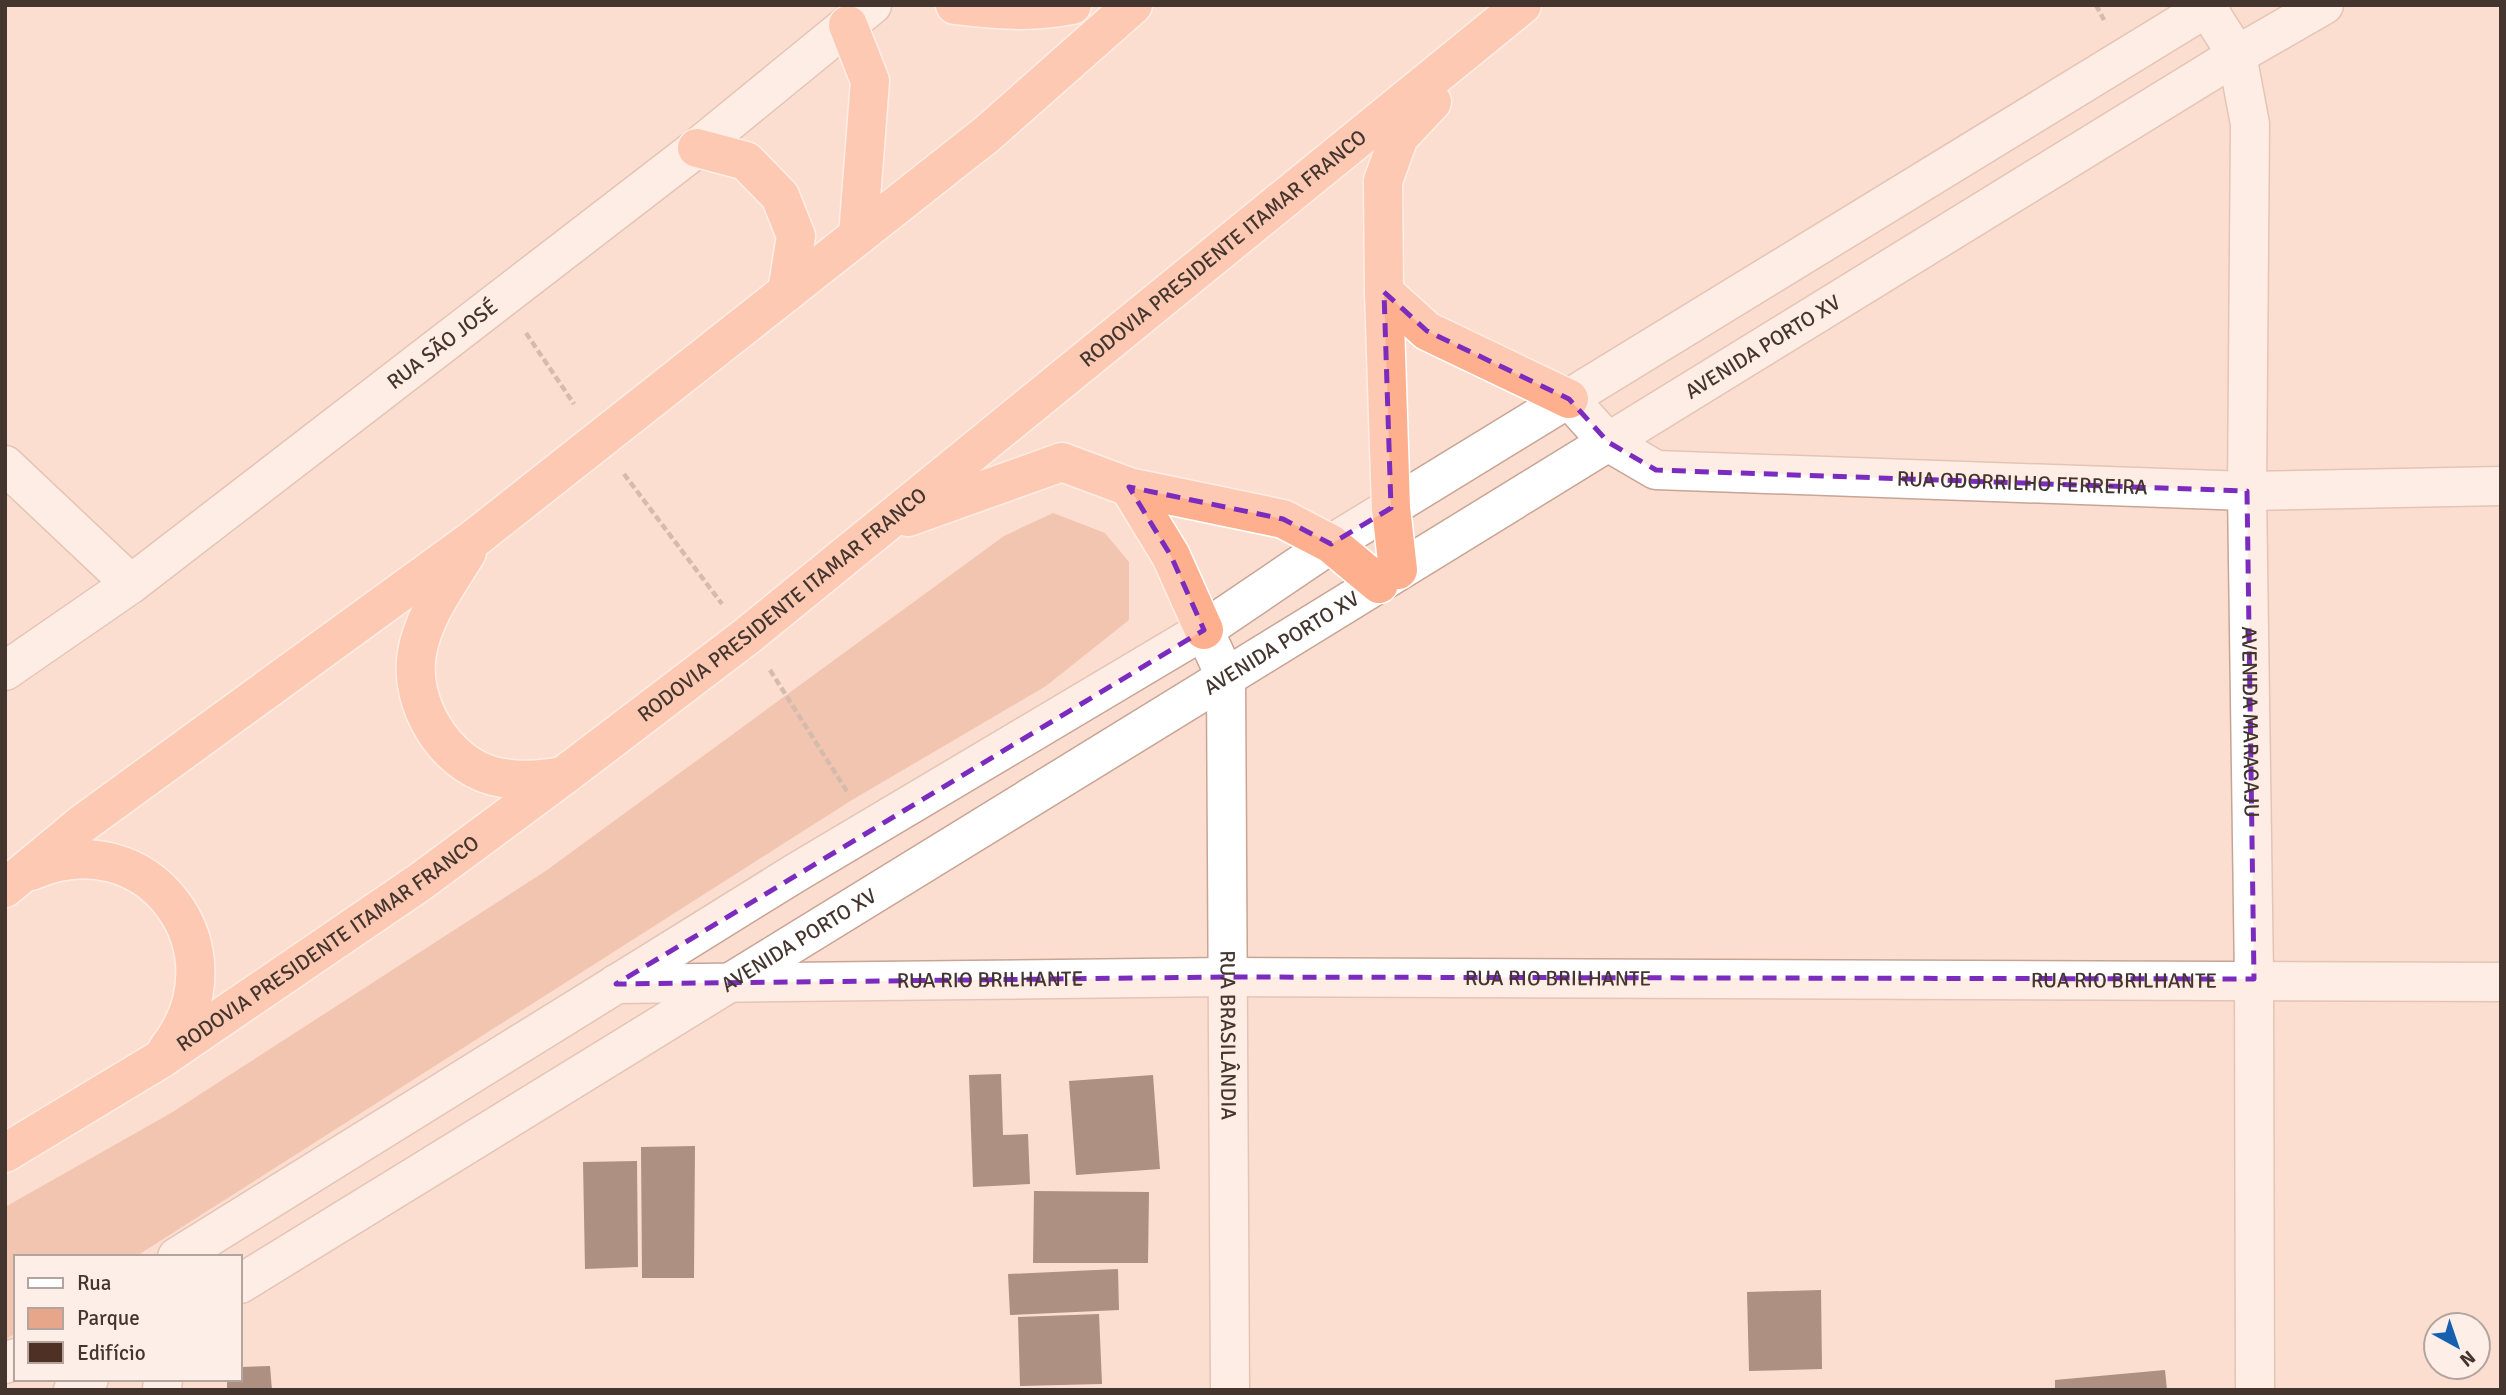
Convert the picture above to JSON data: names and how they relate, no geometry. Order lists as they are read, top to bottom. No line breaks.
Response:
{"streets":{"highway":["RODOVIA PRESIDENTE ITAMAR FRANCO"],"street":["RUA SÃO JOSÉ","AVENIDA PORTO XV","RUA ODORRILHO FERREIRA","AVENIDA MARACAJU","RUA RIO BRILHANTE","RUA BRASILÂNDIA"]},"crossings":[["AVENIDA PORTO XV","RUA ODORRILHO FERREIRA"],["AVENIDA PORTO XV","AVENIDA MARACAJU"],["AVENIDA PORTO XV","RUA RIO BRILHANTE"],["AVENIDA PORTO XV","RUA BRASILÂNDIA"],["RUA ODORRILHO FERREIRA","AVENIDA MARACAJU"],["AVENIDA MARACAJU","RUA RIO BRILHANTE"],["RUA RIO BRILHANTE","RUA BRASILÂNDIA"]],"legend":["Rua","Parque","Edifício"],"north":"bottom right"}
